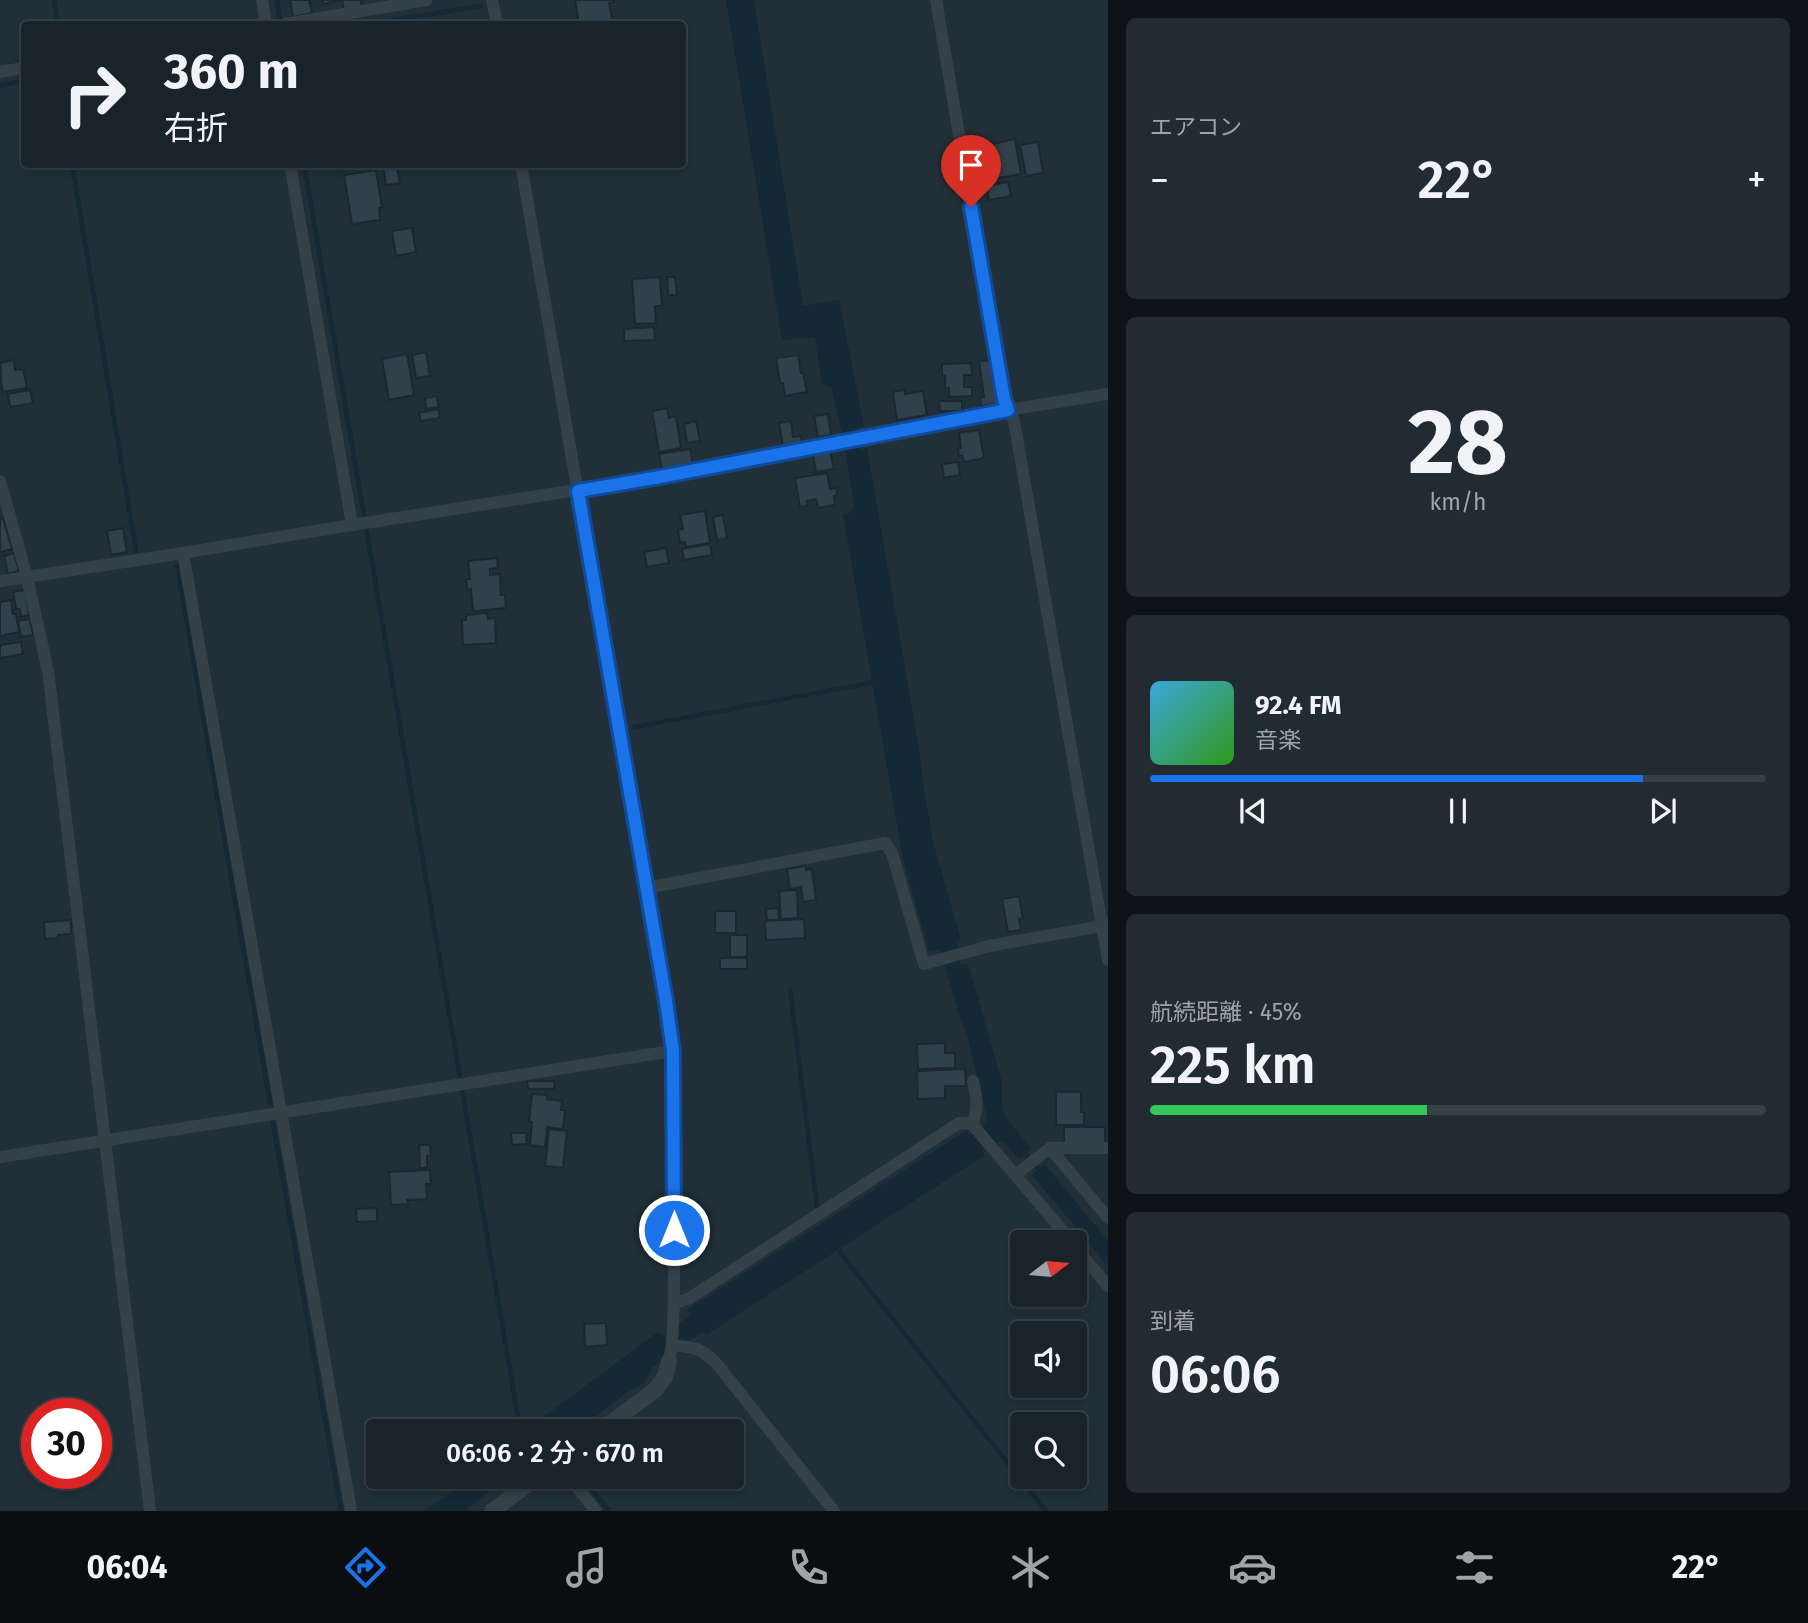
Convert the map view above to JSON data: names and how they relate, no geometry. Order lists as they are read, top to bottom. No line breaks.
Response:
{"north":"right","page":{"tile":["エアコン",["28","km/h"],["航続距離 · 45%","225 km"],["到着","06:06"]],"turn":["360 m","右折"],"heat":["−","22°","+"],"song":["92.4 FM","音楽"],"limit":"30","trip":"06:06 · 2 分 · 670 m","tabs":["06:04","22°"]}}
